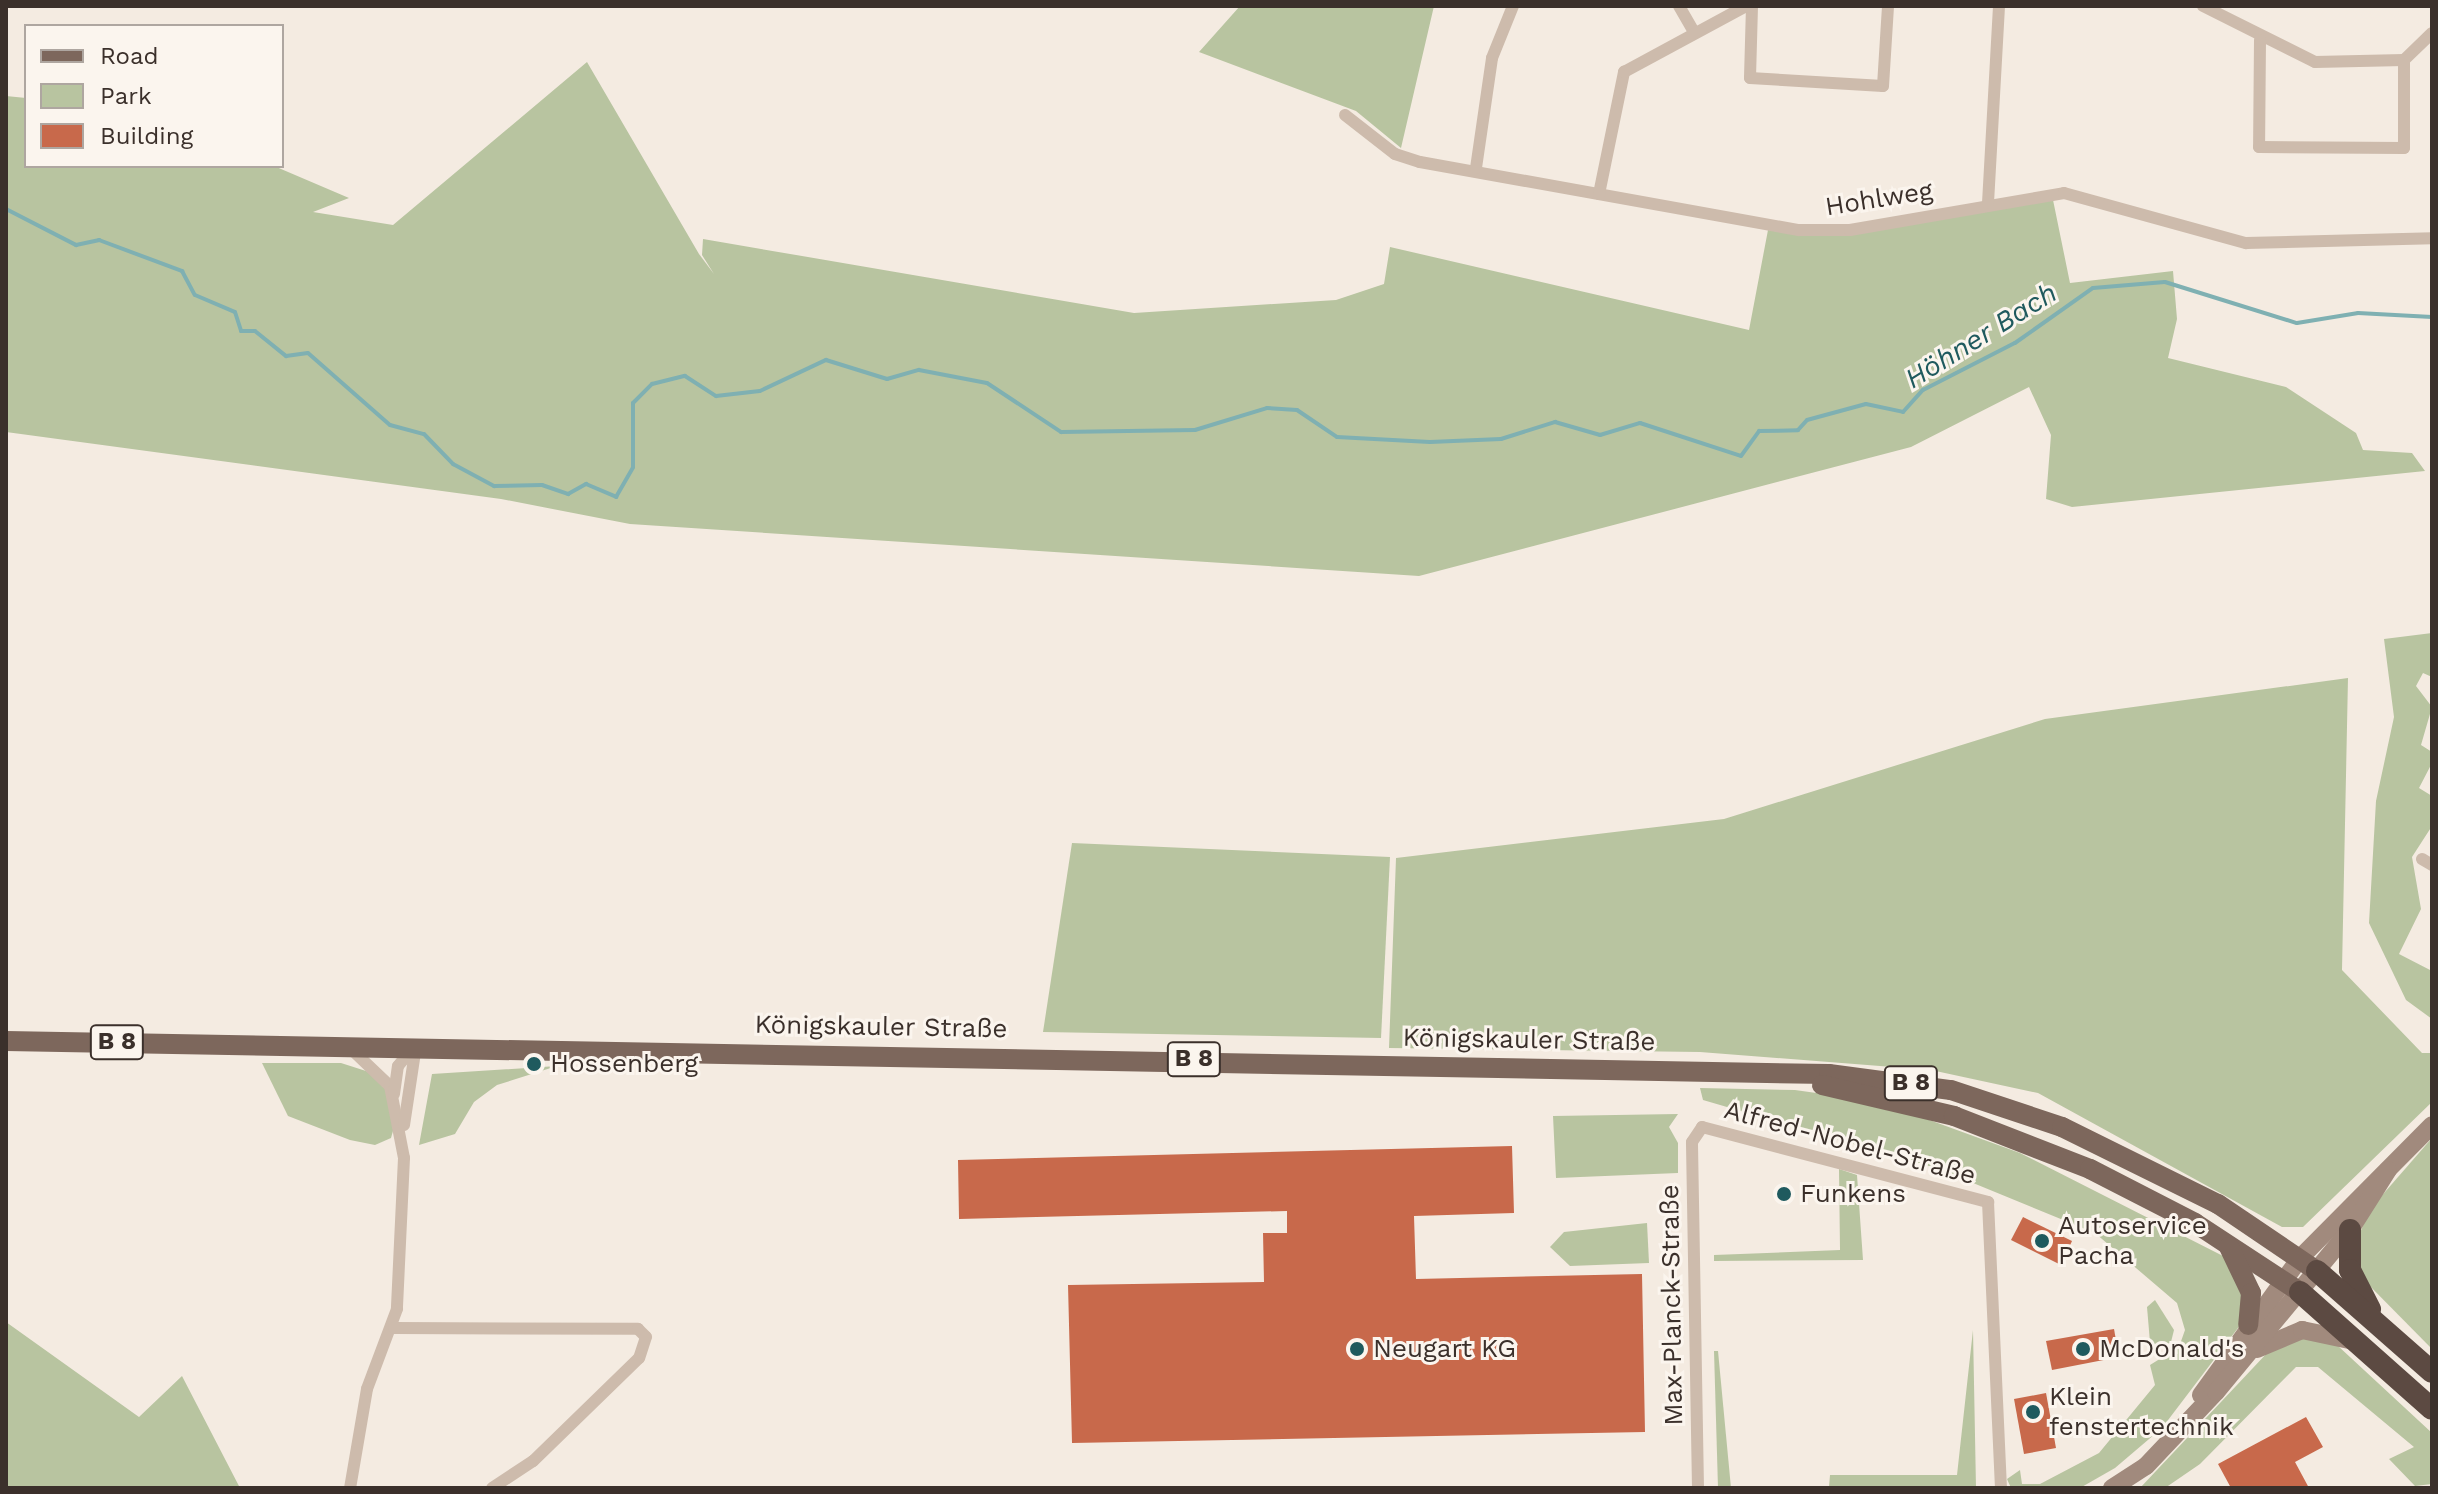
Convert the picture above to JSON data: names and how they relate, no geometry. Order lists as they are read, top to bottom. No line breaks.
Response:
{"streets":{"main road":["Königskauler Straße","B 8"],"street":["Hohlweg","Alfred-Nobel-Straße","Max-Planck-Straße"]},"crossings":[["Königskauler Straße","B 8"],["Alfred-Nobel-Straße","Max-Planck-Straße"]],"water":["Höhner Bach"],"places":["Hossenberg","Funkens","Autoservice Pacha","Neugart KG","McDonald's","Klein fenstertechnik"],"legend":["Road","Park","Building"]}
